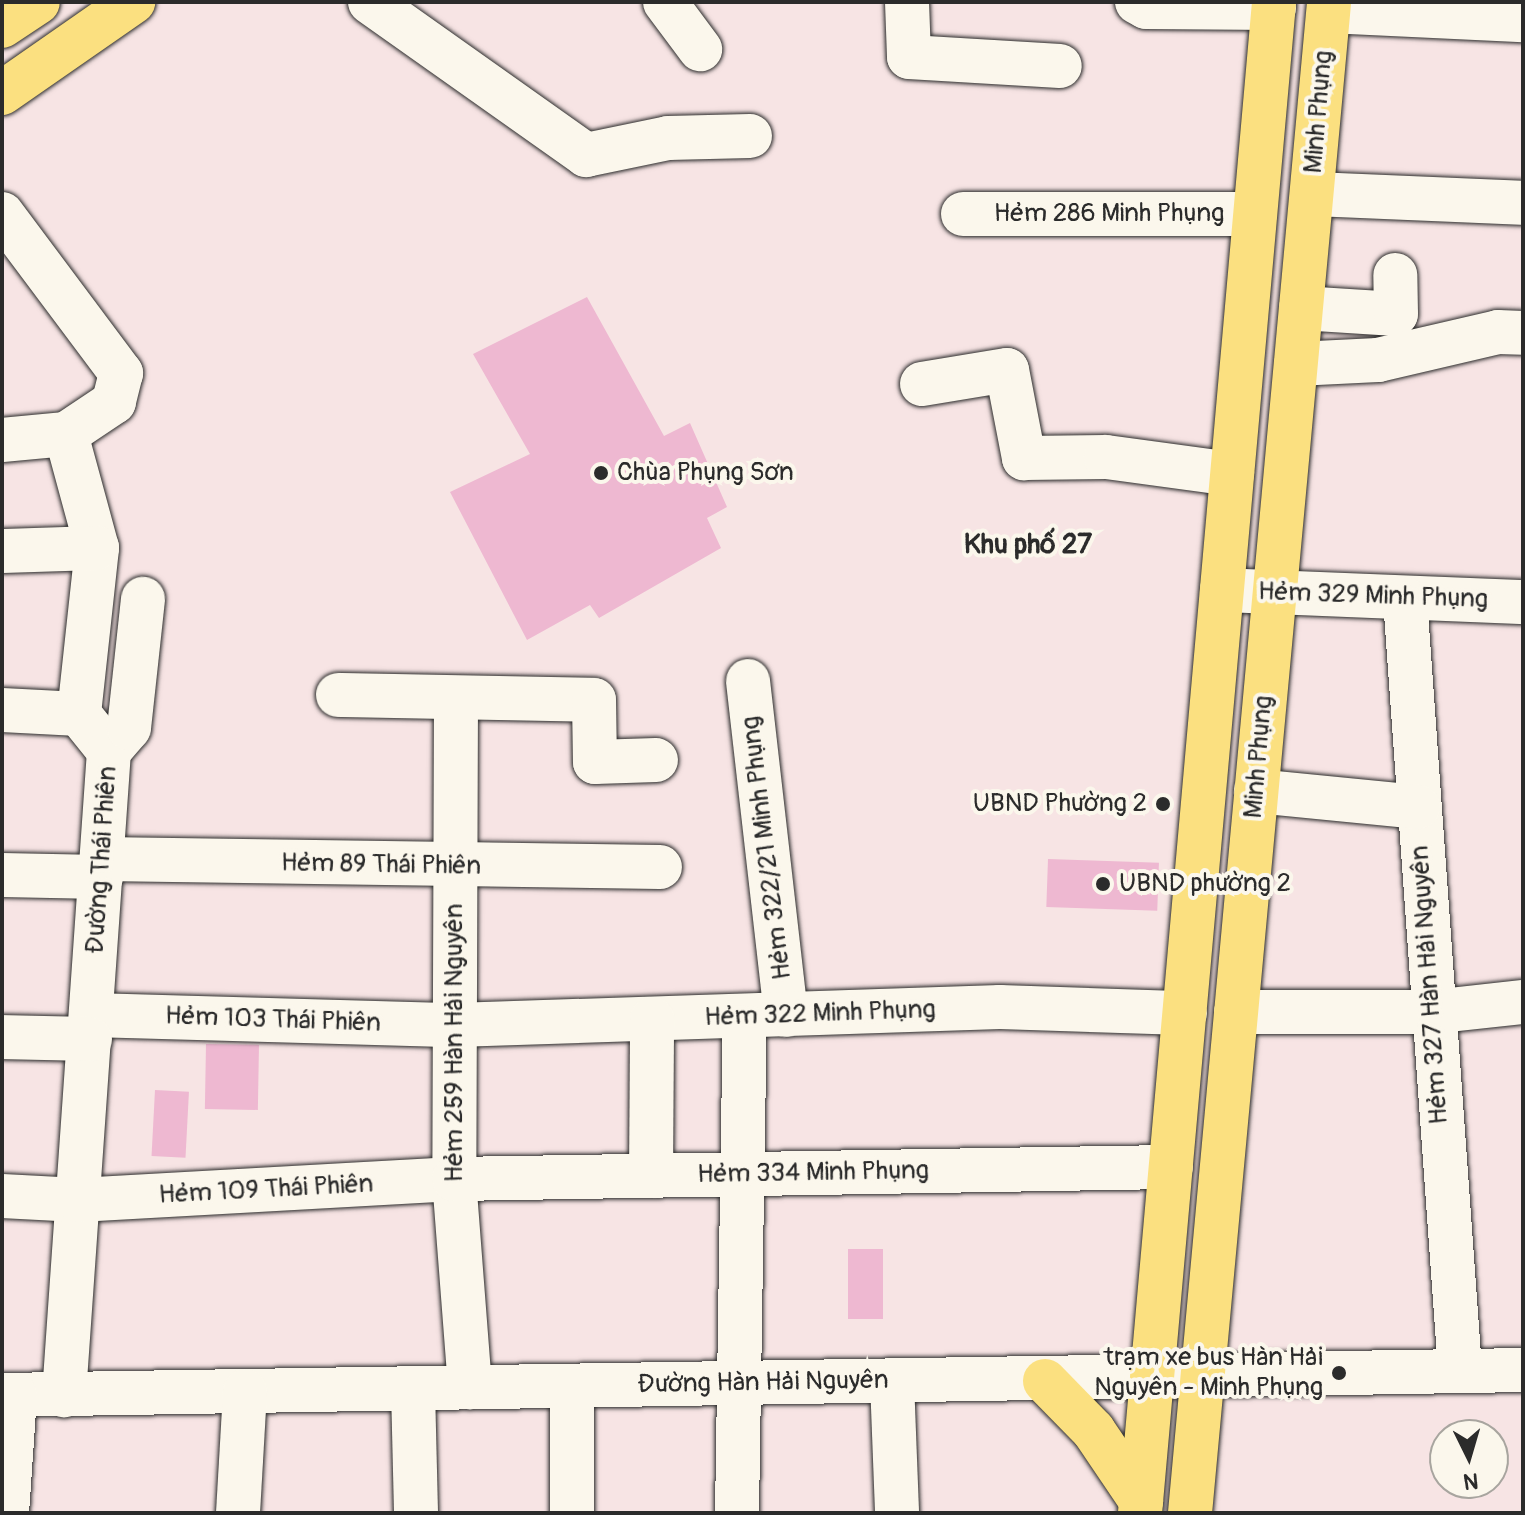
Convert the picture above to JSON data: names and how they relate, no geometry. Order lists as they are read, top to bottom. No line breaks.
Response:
{"streets":{"main road":["Minh Phụng"],"street":["Hẻm 286 Minh Phụng","Hẻm 329 Minh Phụng","Hẻm 322/21 Minh Phụng","Đường Thái Phiên","Hẻm 89 Thái Phiên","Hẻm 327 Hàn Hải Nguyên","Hẻm 322 Minh Phụng","Hẻm 103 Thái Phiên","Hẻm 259 Hàn Hải Nguyên","Hẻm 334 Minh Phụng","Hẻm 109 Thái Phiên","Đường Hàn Hải Nguyên"]},"crossings":[["Minh Phụng","Hẻm 286 Minh Phụng"],["Minh Phụng","Hẻm 329 Minh Phụng"],["Minh Phụng","Hẻm 322 Minh Phụng"],["Minh Phụng","Hẻm 334 Minh Phụng"],["Minh Phụng","Đường Hàn Hải Nguyên"],["Hẻm 329 Minh Phụng","Hẻm 327 Hàn Hải Nguyên"],["Hẻm 322/21 Minh Phụng","Hẻm 322 Minh Phụng"],["Hẻm 322/21 Minh Phụng","Hẻm 334 Minh Phụng"],["Hẻm 322/21 Minh Phụng","Đường Hàn Hải Nguyên"],["Đường Thái Phiên","Hẻm 89 Thái Phiên"],["Đường Thái Phiên","Hẻm 103 Thái Phiên"],["Đường Thái Phiên","Hẻm 109 Thái Phiên"],["Đường Thái Phiên","Đường Hàn Hải Nguyên"],["Hẻm 89 Thái Phiên","Hẻm 259 Hàn Hải Nguyên"],["Hẻm 327 Hàn Hải Nguyên","Đường Hàn Hải Nguyên"],["Hẻm 322 Minh Phụng","Hẻm 103 Thái Phiên"],["Hẻm 322 Minh Phụng","Hẻm 259 Hàn Hải Nguyên"],["Hẻm 103 Thái Phiên","Hẻm 259 Hàn Hải Nguyên"],["Hẻm 259 Hàn Hải Nguyên","Hẻm 334 Minh Phụng"],["Hẻm 259 Hàn Hải Nguyên","Hẻm 109 Thái Phiên"],["Hẻm 259 Hàn Hải Nguyên","Đường Hàn Hải Nguyên"],["Hẻm 334 Minh Phụng","Hẻm 109 Thái Phiên"]],"districts":["Khu phố 27"],"places":["Chùa Phụng Sơn","UBND Phường 2","UBND phường 2","trạm xe bus Hàn Hải Nguyên - Minh Phụng"],"north":"bottom"}
